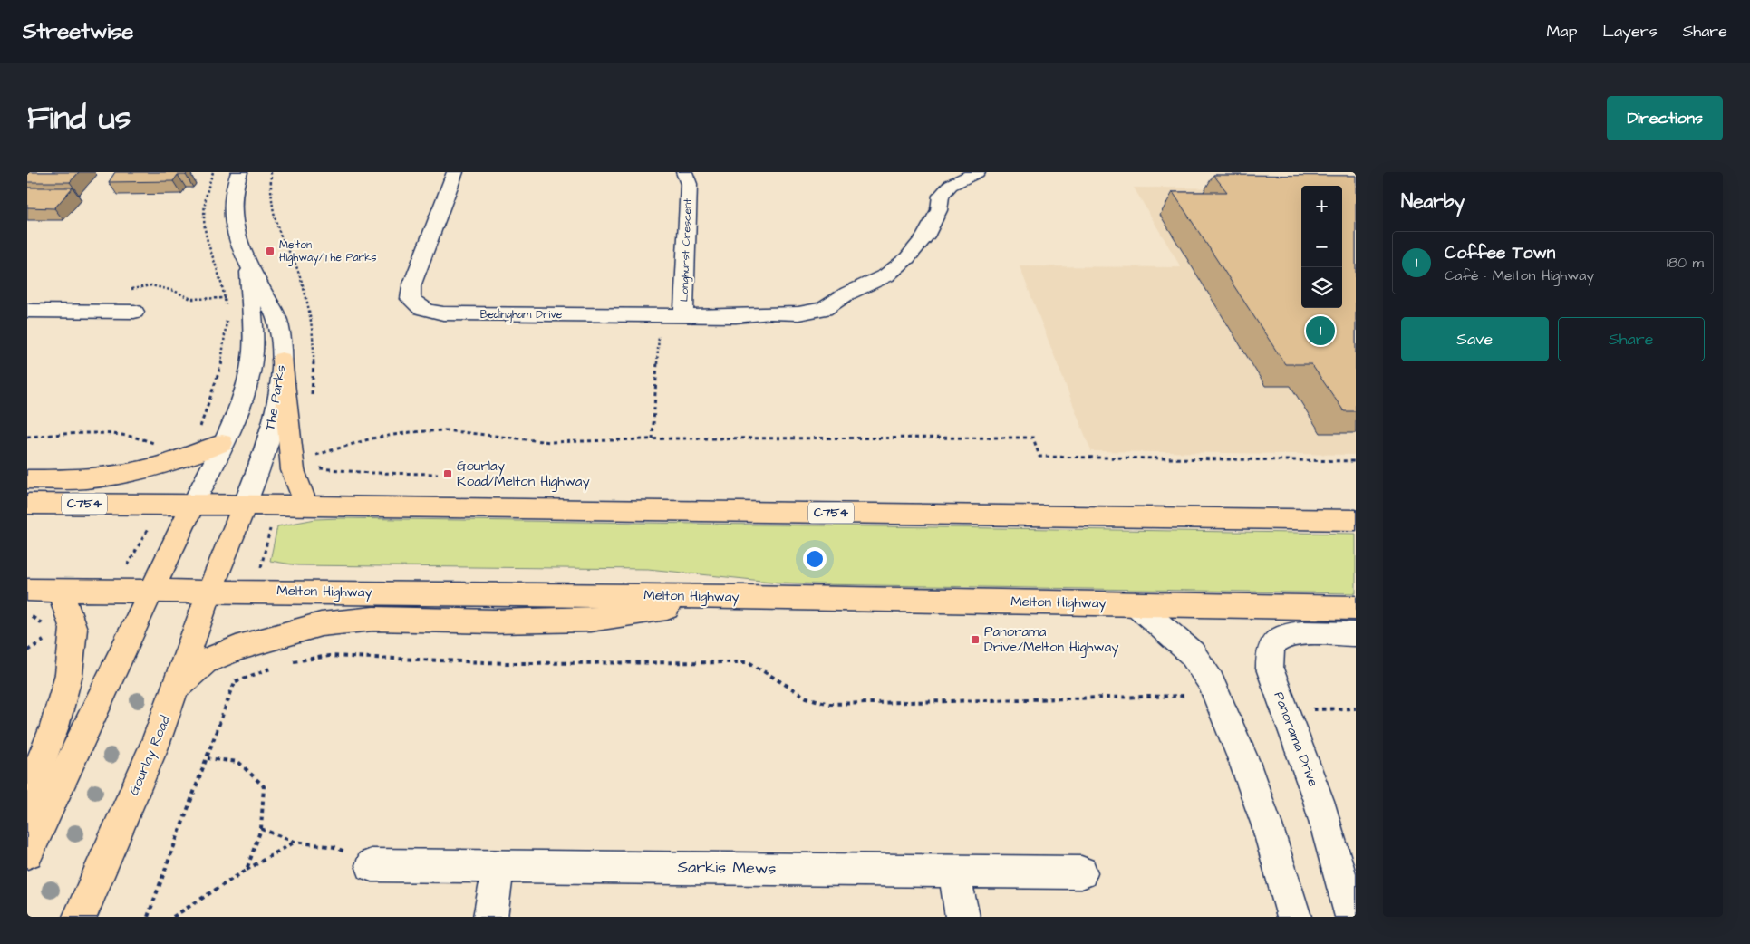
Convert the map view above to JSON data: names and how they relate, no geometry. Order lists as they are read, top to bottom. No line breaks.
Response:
{"streets":{"main road":["C754","Melton Highway","Gourlay Road"],"street":["Longhurst Crescent","Bedingham Drive","The Parks","Panorama Drive","Sarkis Mews"]},"crossings":[["Longhurst Crescent","Bedingham Drive"],["The Parks","C754"],["The Parks","Gourlay Road"],["C754","Gourlay Road"],["Melton Highway","Gourlay Road"]],"places":{"transit":["Melton Highway/The Parks","Gourlay Road/Melton Highway","Panorama Drive/Melton Highway"]},"page":{"header":"Streetwise","nav":["Map","Layers","Share"],"title":"Find us","buttons":["Directions",["Save","Share"]],"heading":"Nearby","map_buttons":["+","−"],"list":[{"mark":"1","name":"Coffee Town","note":"Café · Melton Highway","value":"180 m"}],"pins":"1"}}
